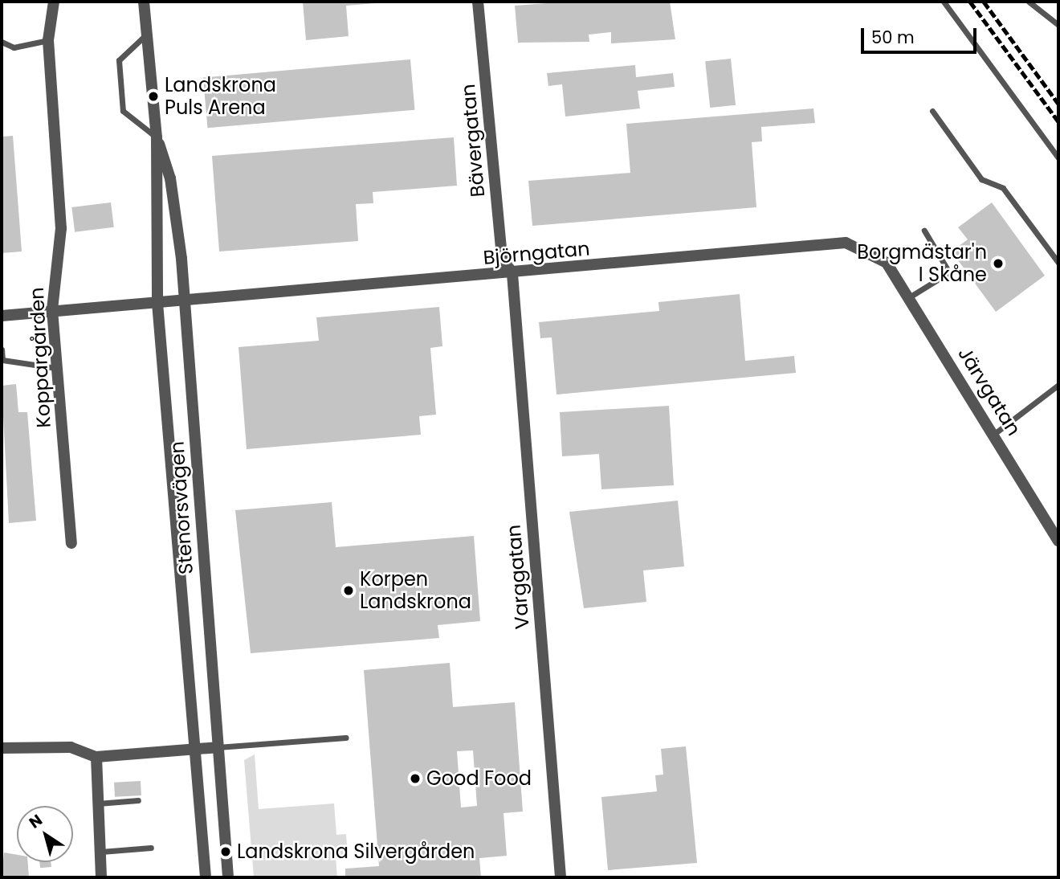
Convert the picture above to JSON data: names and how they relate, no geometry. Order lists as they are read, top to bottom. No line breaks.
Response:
{"streets":{"street":["Bävergatan","Björngatan","Koppargården","Järvgatan","Stenorsvägen","Varggatan"]},"crossings":[["Bävergatan","Björngatan"],["Bävergatan","Varggatan"],["Björngatan","Koppargården"],["Björngatan","Järvgatan"],["Björngatan","Stenorsvägen"],["Björngatan","Varggatan"]],"places":["Landskrona Puls Arena","Borgmästar'n I Skåne","Korpen Landskrona","Good Food","Landskrona Silvergården"],"scale_bar":"50 m","north":"top left"}
